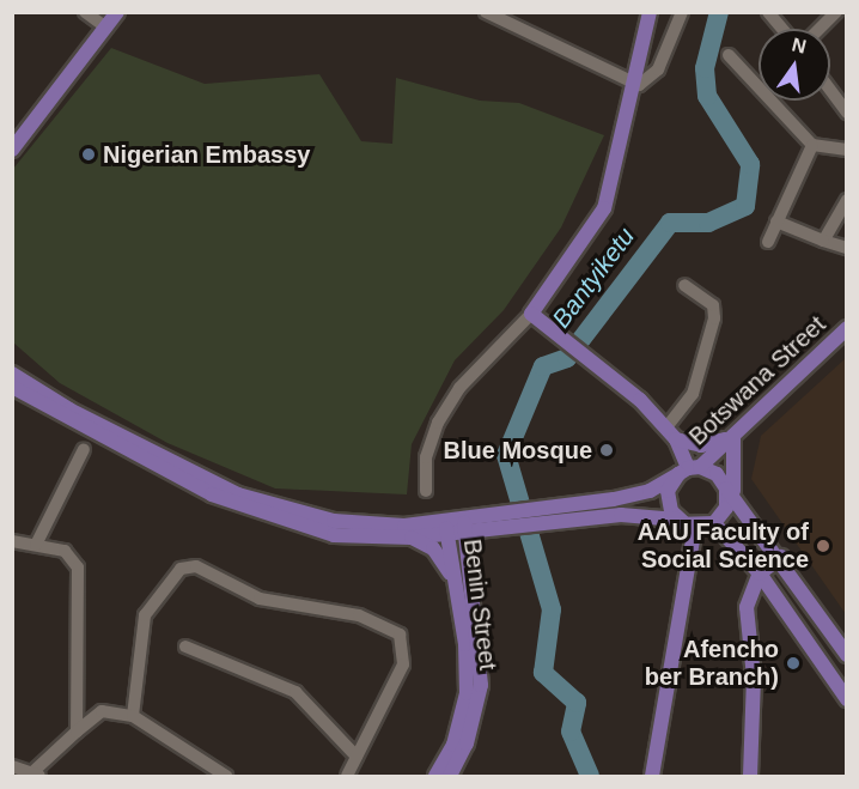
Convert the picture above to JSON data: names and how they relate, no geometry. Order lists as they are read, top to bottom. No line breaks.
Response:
{"streets":{"main road":["Botswana Street","Benin Street"]},"water":["Bantyiketu"],"places":["Nigerian Embassy","Blue Mosque","AAU Faculty of Social Science","Afencho ber Branch)"],"north":"top"}
